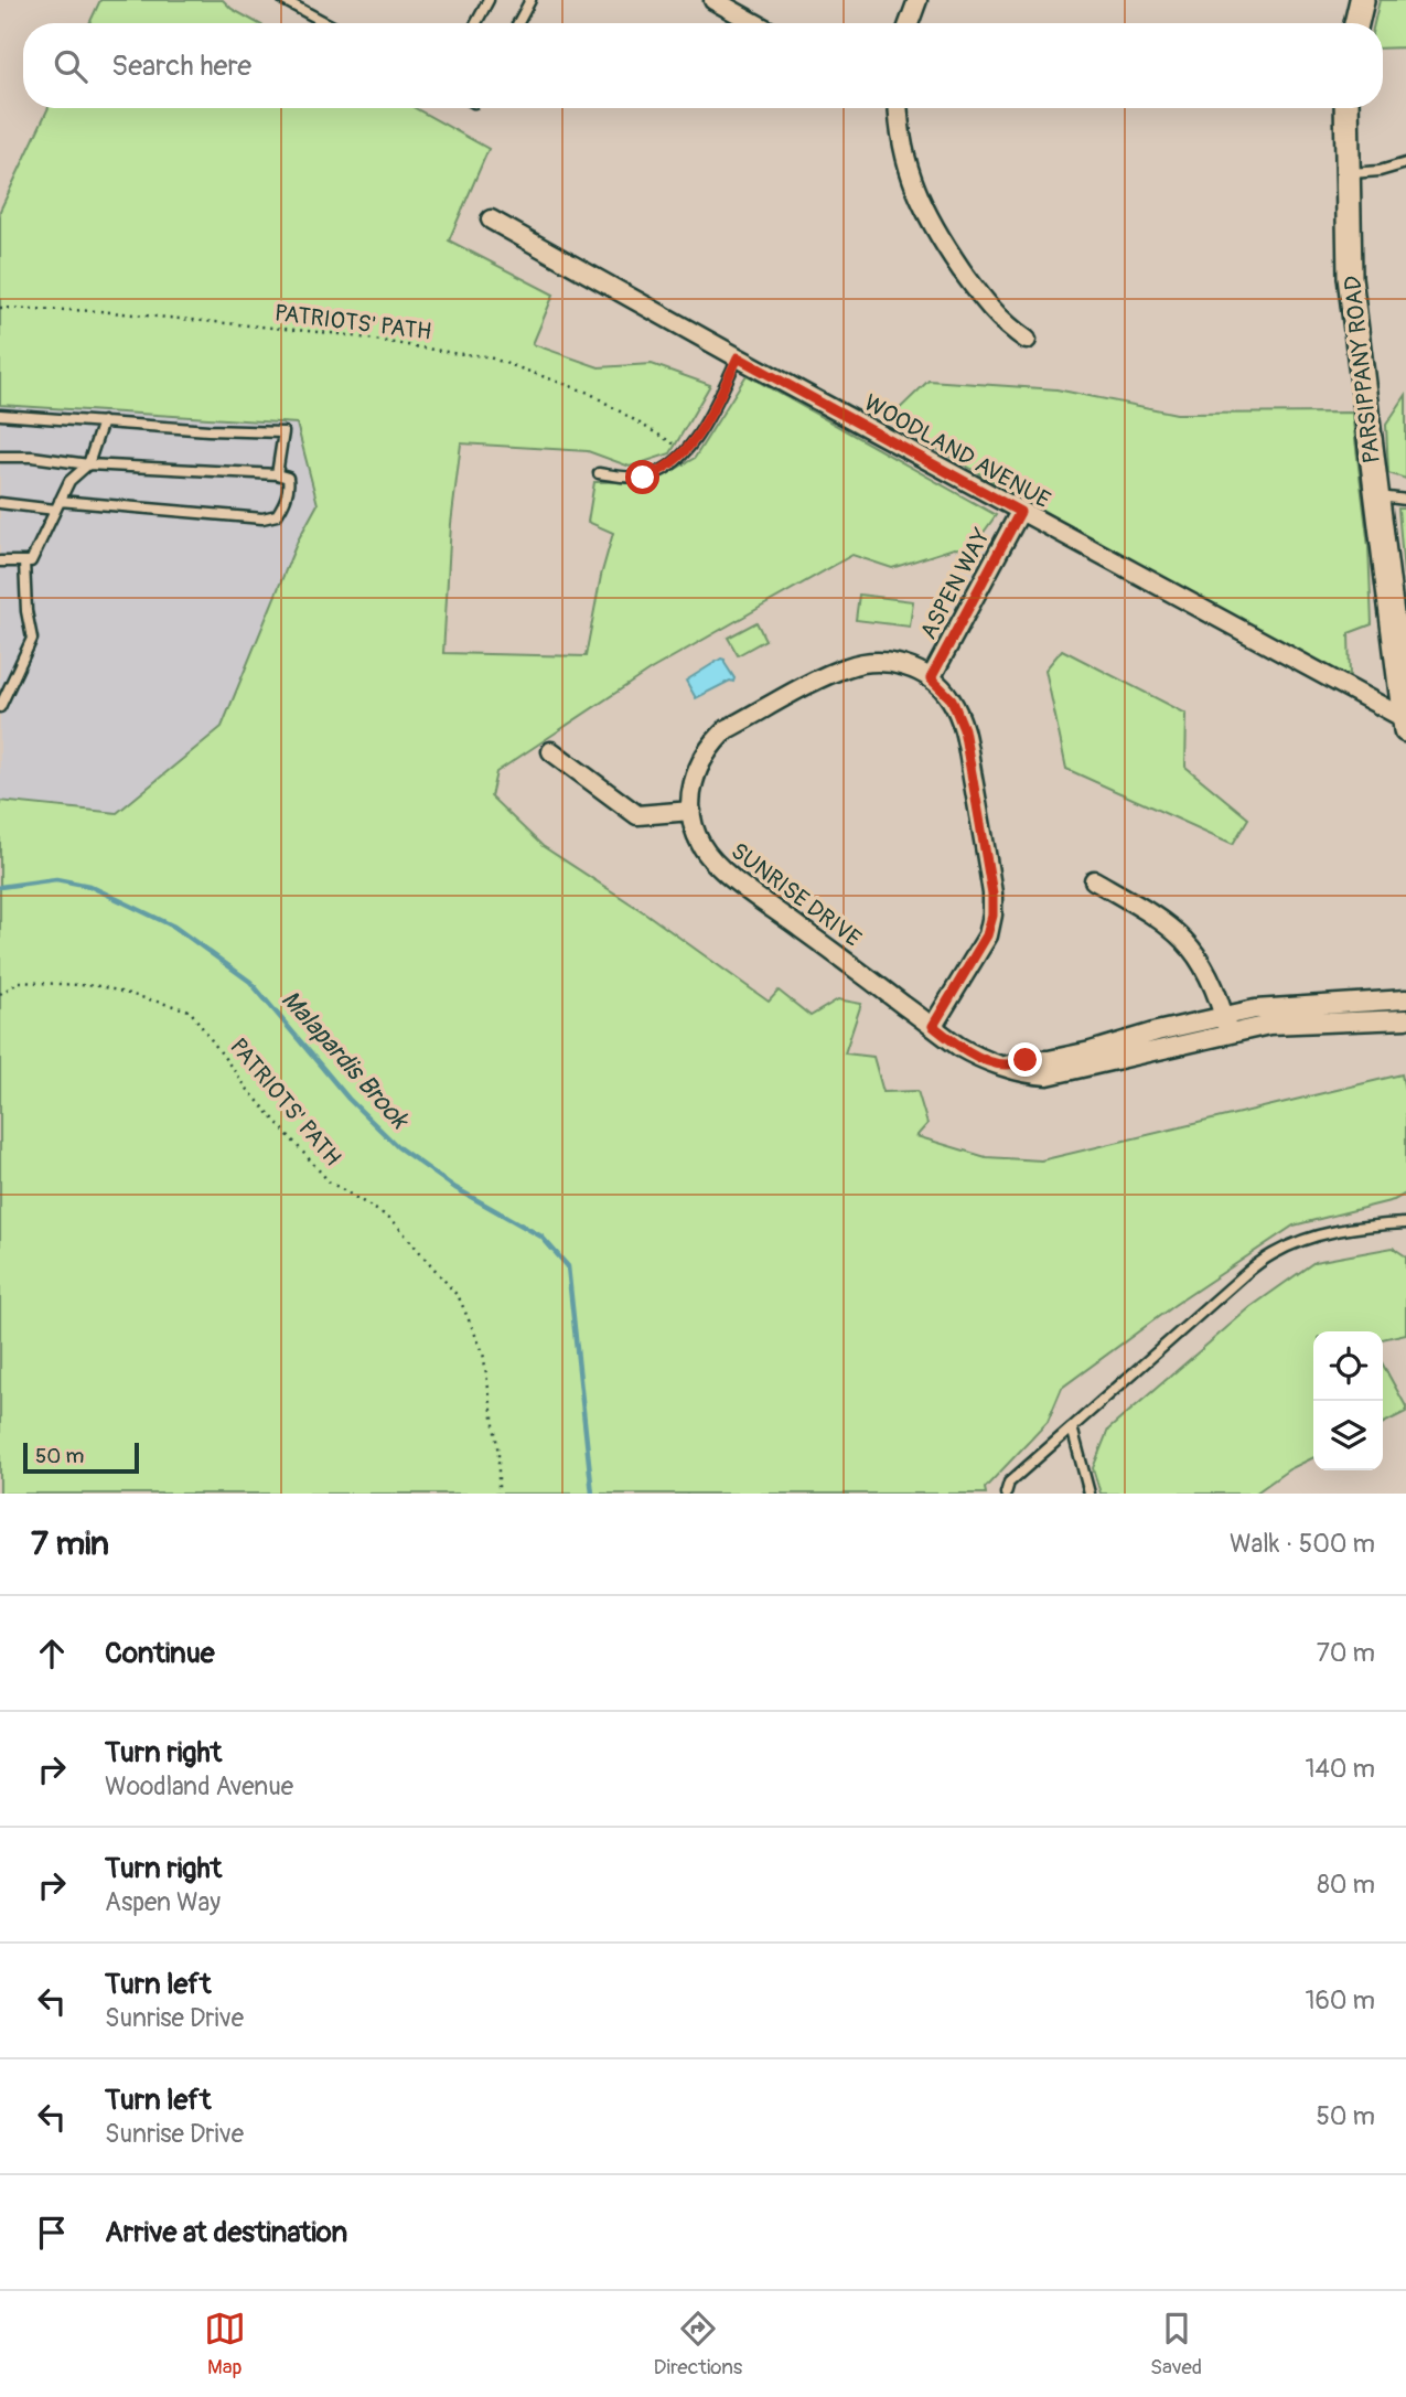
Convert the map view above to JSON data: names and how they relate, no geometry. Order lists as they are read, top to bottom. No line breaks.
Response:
{"streets":{"main road":["PARSIPPANY ROAD"],"street":["WOODLAND AVENUE","ASPEN WAY","SUNRISE DRIVE"],"path":["PATRIOTS' PATH"]},"crossings":[["PARSIPPANY ROAD","WOODLAND AVENUE"],["WOODLAND AVENUE","ASPEN WAY"],["ASPEN WAY","SUNRISE DRIVE"]],"water":["Malapardis Brook"],"scale_bar":"50 m","page":{"search":"Search here","scale":"50 m","heading":["7 min","Walk · 500 m"],"list":[["Continue","70 m"],["Turn right","Woodland Avenue","140 m"],["Turn right","Aspen Way","80 m"],["Turn left","Sunrise Drive","160 m"],["Turn left","Sunrise Drive","50 m"],"Arrive at destination"],"nav":["Map","Directions","Saved"]}}
